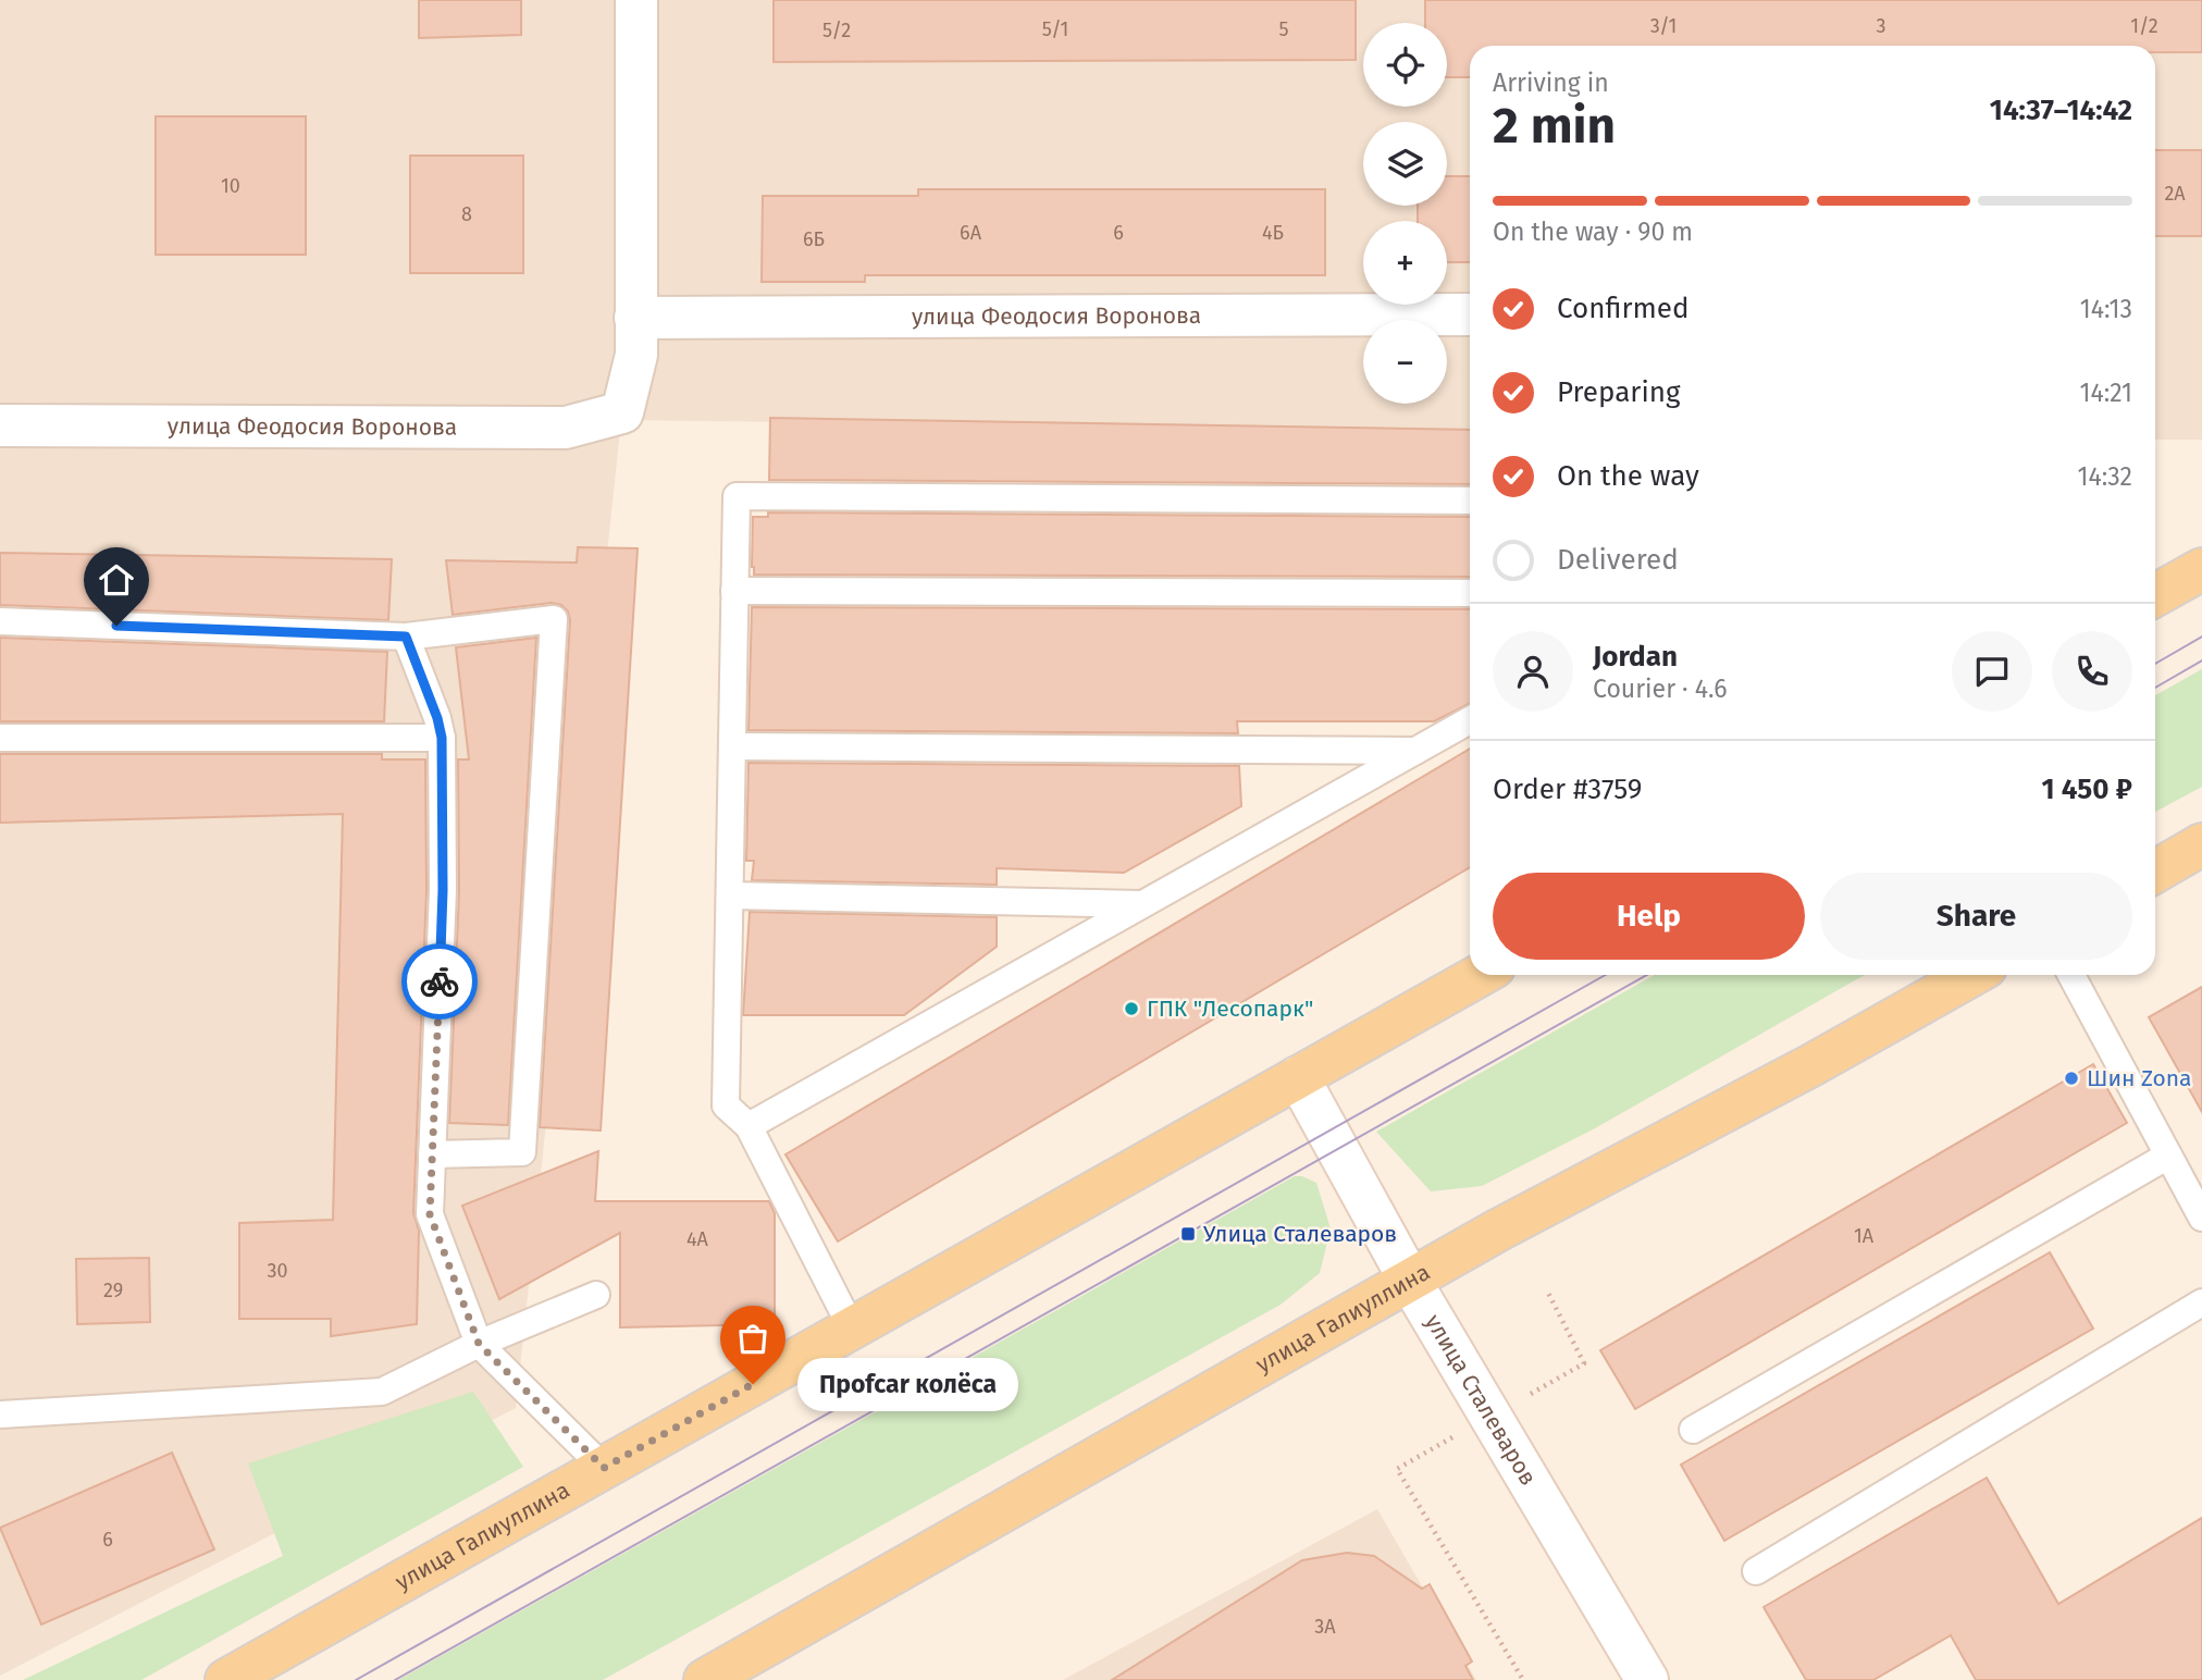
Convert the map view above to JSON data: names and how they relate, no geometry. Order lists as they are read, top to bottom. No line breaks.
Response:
{"streets":{"main road":["улица Галиуллина"],"street":["улица Феодосия Воронова","улица Сталеваров"]},"crossings":[["улица Галиуллина","улица Сталеваров"]],"places":{"other":["ГПК \"Лесопарк\"","Шин Zona","Проfcar колёса"],"transit":["Улица Сталеваров"]},"house_numbers":["3/1","3","1/2","5/1","5","5/2","10","2А","8","6А","6","4Б","6Б","1А","4А","30","29","6","3А"],"page":{"map_buttons":["+","−"],"heading":["2 min","Arriving in","14:37–14:42"],"panel":["Jordan","Courier · 4.6","Order #3759","1 450 ₽"],"bar":"On the way · 90 m","list":[["Confirmed","14:13"],["Preparing","14:21"],["On the way","14:32"],"Delivered"],"buttons":["Help","Share"],"bubble":"Проfcar колёса"}}
